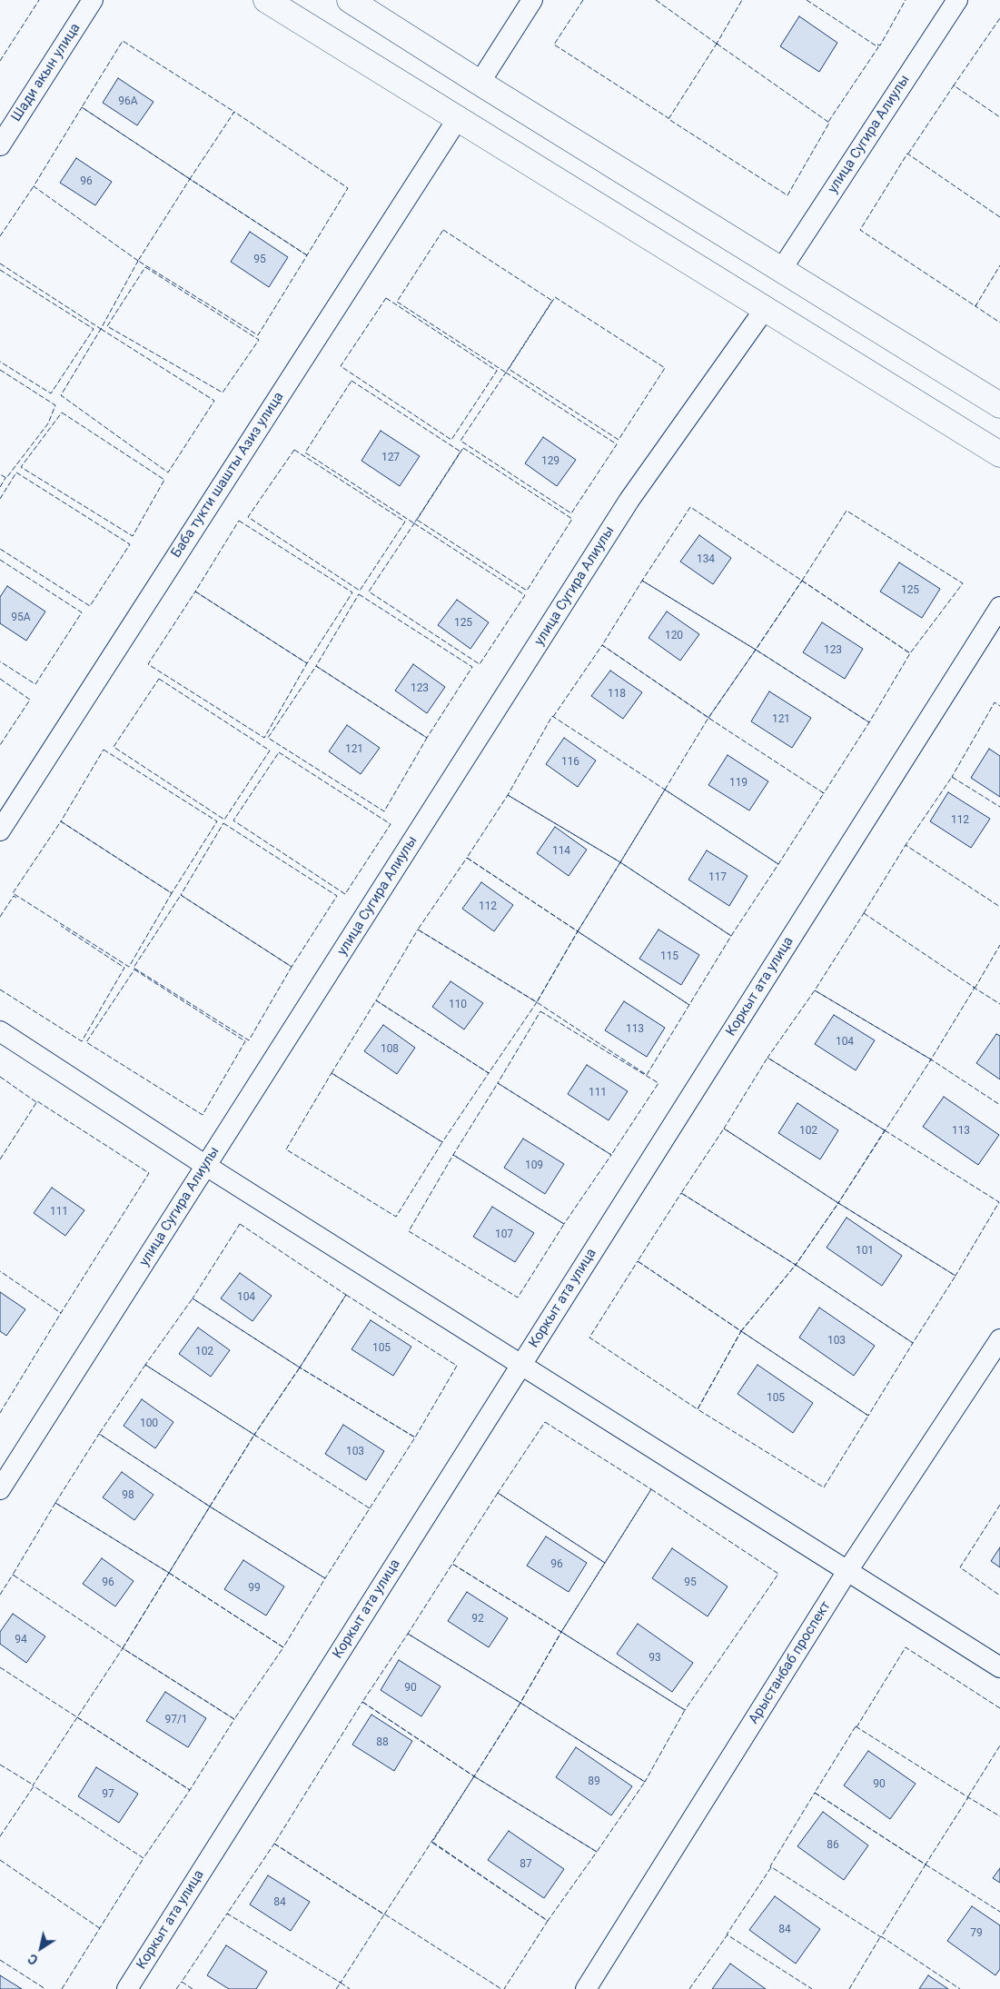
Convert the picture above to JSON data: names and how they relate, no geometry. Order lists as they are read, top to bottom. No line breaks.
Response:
{"streets":{"street":["Шади акын улица","улица Сугира Алиулы","Баба тукти шашты Азиз улица","Коркыт ата улица","Арыстанбаб проспект"]},"house_numbers":["96А","96","95","127","129","134","125","95А","125","120","123","123","118","121","121","116","119","112","114","117","112","115","110","113","104","108","111","102","113","109","111","107","101","104","103","105","102","105","100","103","98","96","96","95","99","92","94","93","90","97/1","88","89","90","97","86","87","84","84","79"],"north":"bottom left"}
